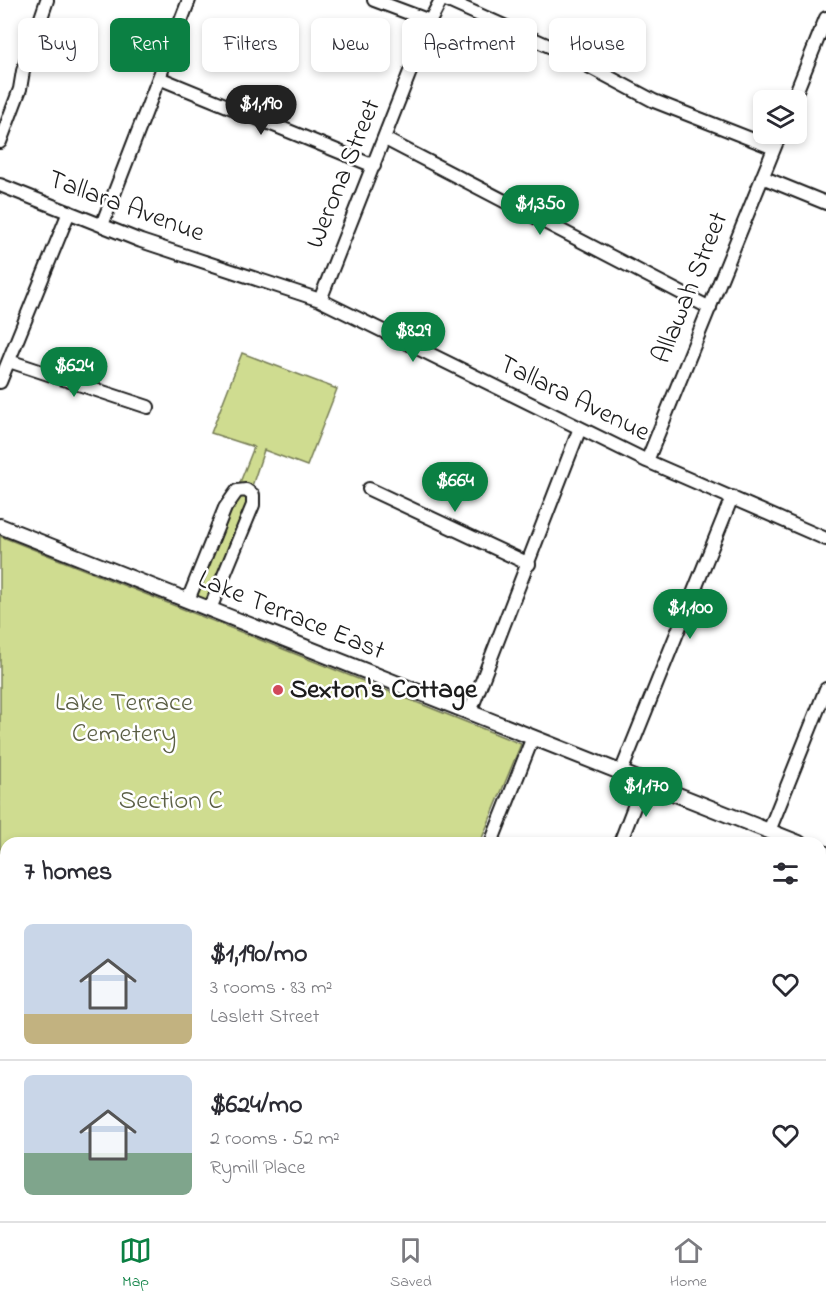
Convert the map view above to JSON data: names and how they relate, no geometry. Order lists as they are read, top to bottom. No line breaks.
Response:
{"streets":{"street":["Werona Street","Tallara Avenue","Allawah Street","Lake Terrace East"]},"crossings":[["Werona Street","Tallara Avenue"],["Tallara Avenue","Allawah Street"]],"parks":["Lake Terrace Cemetery","Section C"],"places":["Sexton's Cottage"],"page":{"chip":["Buy","Rent","Filters","New","Apartment","House"],"price":["$1,190","$1,350","$829","$624","$664","$1,100","$1,170"],"heading":"7 homes","list":[{"name":"$1,190/mo","note":"3 rooms · 83 m² · Laslett Street"},{"name":"$624/mo","note":"2 rooms · 52 m² · Rymill Place"}],"tabs":["Map","Saved","Home"]}}
